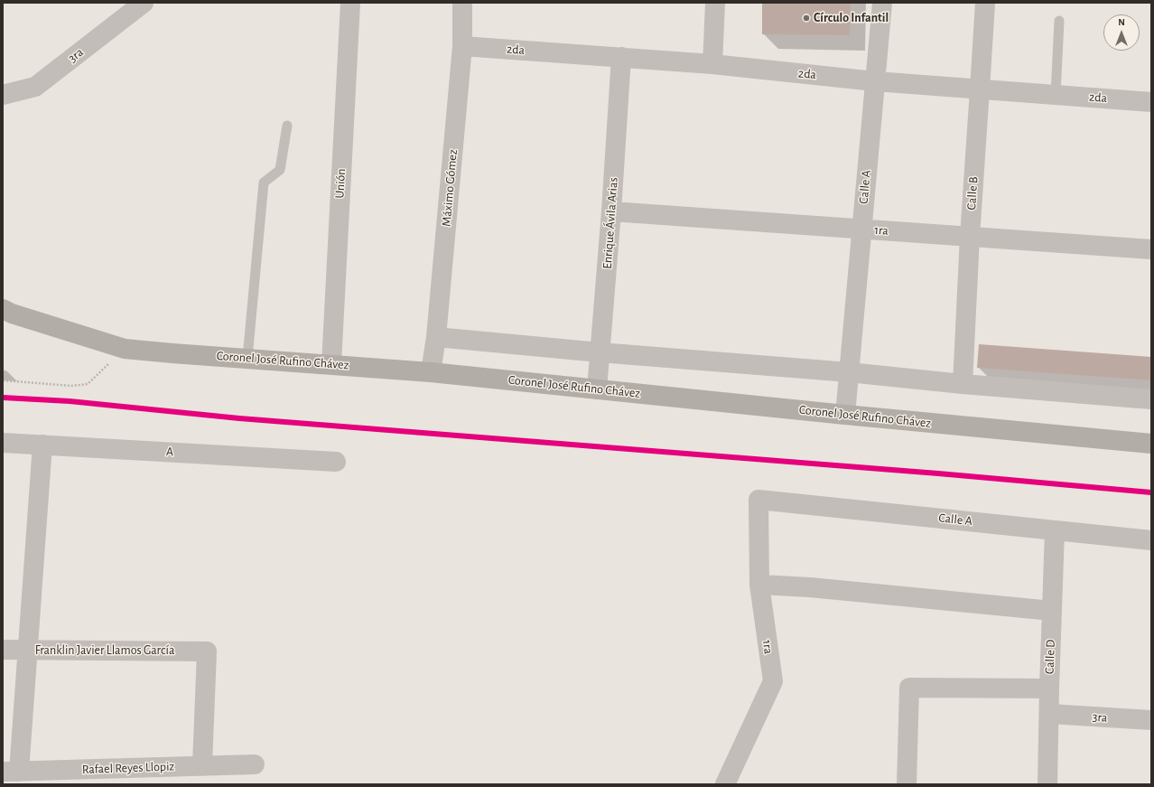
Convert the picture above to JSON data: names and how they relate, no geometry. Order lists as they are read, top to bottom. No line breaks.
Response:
{"streets":{"main road":["Coronel José Rufino Chávez"],"street":["2da","3ra","Unión","Calle A","Máximo Gómez","Calle B","Enrique Ávila Arias","1ra","A","Franklin Javier Llamos García","Calle D","Rafael Reyes Llopiz"]},"crossings":[["2da","Calle A"],["2da","Máximo Gómez"],["2da","Calle B"],["2da","Enrique Ávila Arias"],["3ra","Calle D"],["Unión","Coronel José Rufino Chávez"],["Calle A","1ra"],["Calle A","Coronel José Rufino Chávez"],["Calle A","Calle D"],["Máximo Gómez","Coronel José Rufino Chávez"],["Calle B","1ra"],["Enrique Ávila Arias","1ra"],["Enrique Ávila Arias","Coronel José Rufino Chávez"],["Franklin Javier Llamos García","Rafael Reyes Llopiz"]],"places":["Círculo Infantil"],"north":"top"}
